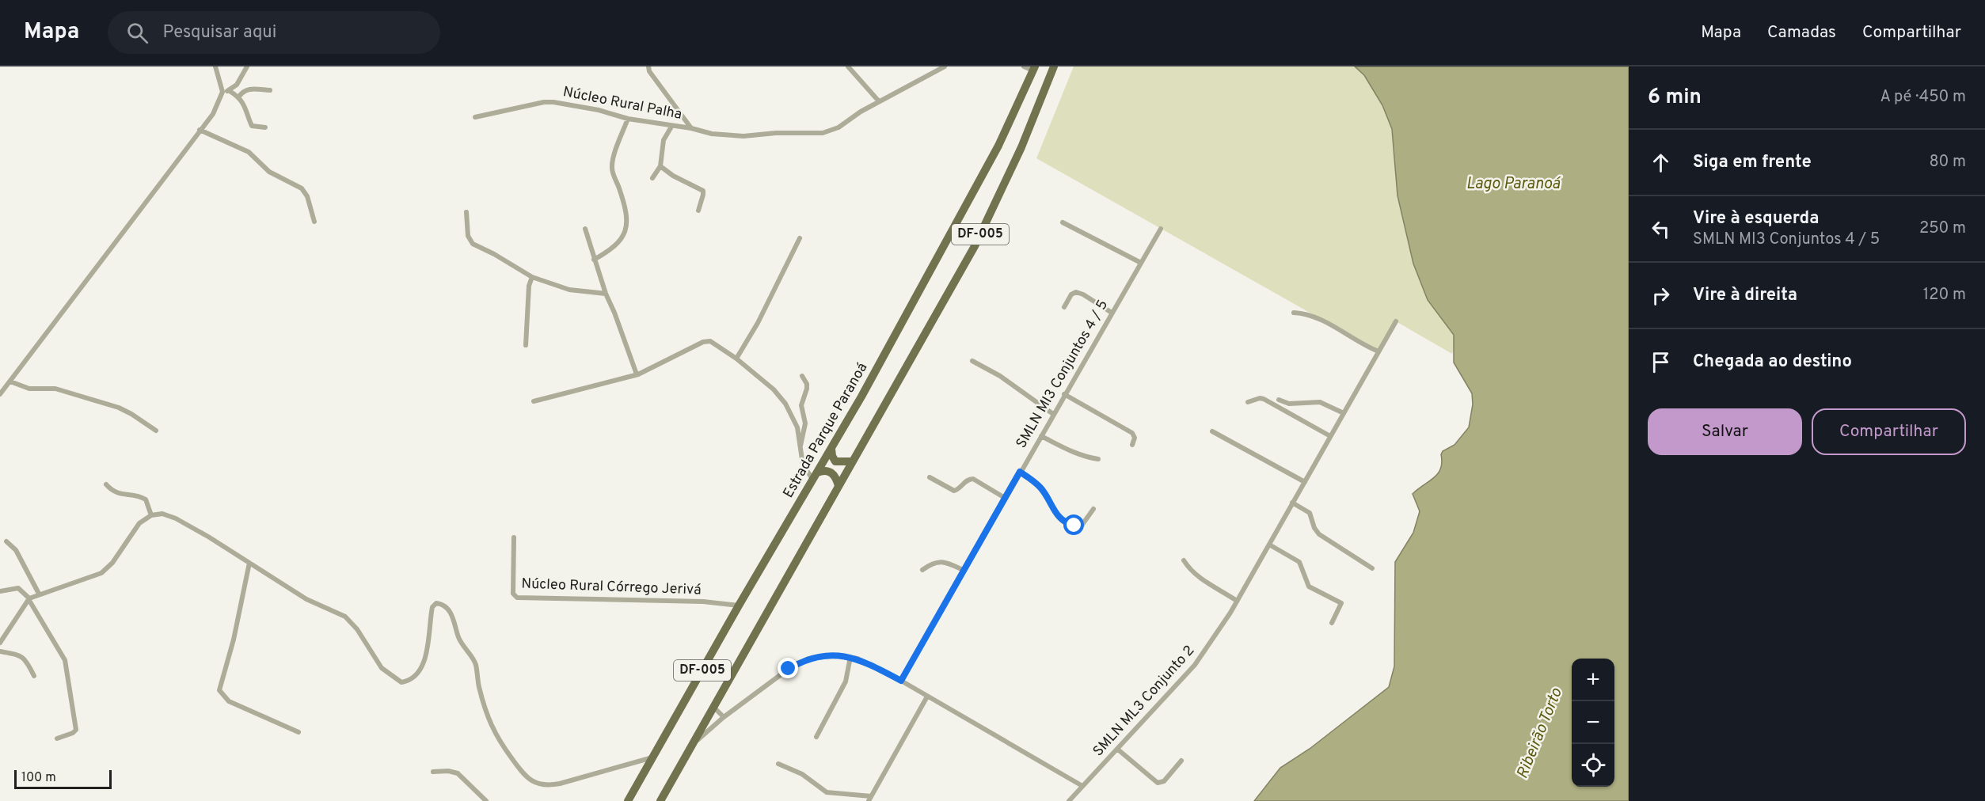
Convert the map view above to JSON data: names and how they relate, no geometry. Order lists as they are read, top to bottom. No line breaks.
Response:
{"streets":{"main road":["DF-005","Estrada Parque Paranoá"],"street":["Núcleo Rural Palha","SMLN MI3 Conjuntos 4 / 5","Núcleo Rural Córrego Jerivá","SMLN ML3 Conjunto 2"]},"crossings":[["Estrada Parque Paranoá","Núcleo Rural Córrego Jerivá"]],"water":["Lago Paranoá","Ribeirão Torto"],"scale_bar":"100 m","page":{"header":"Mapa","search":"Pesquisar aqui","nav":["Mapa","Camadas","Compartilhar"],"heading":["6 min","A pé · 450 m"],"list":[["Siga em frente","80 m"],["Vire à esquerda","SMLN MI3 Conjuntos 4 / 5","250 m"],["Vire à direita","120 m"],"Chegada ao destino"],"buttons":["Salvar","Compartilhar"],"map_buttons":["+","−"],"scale":"100 m"}}
